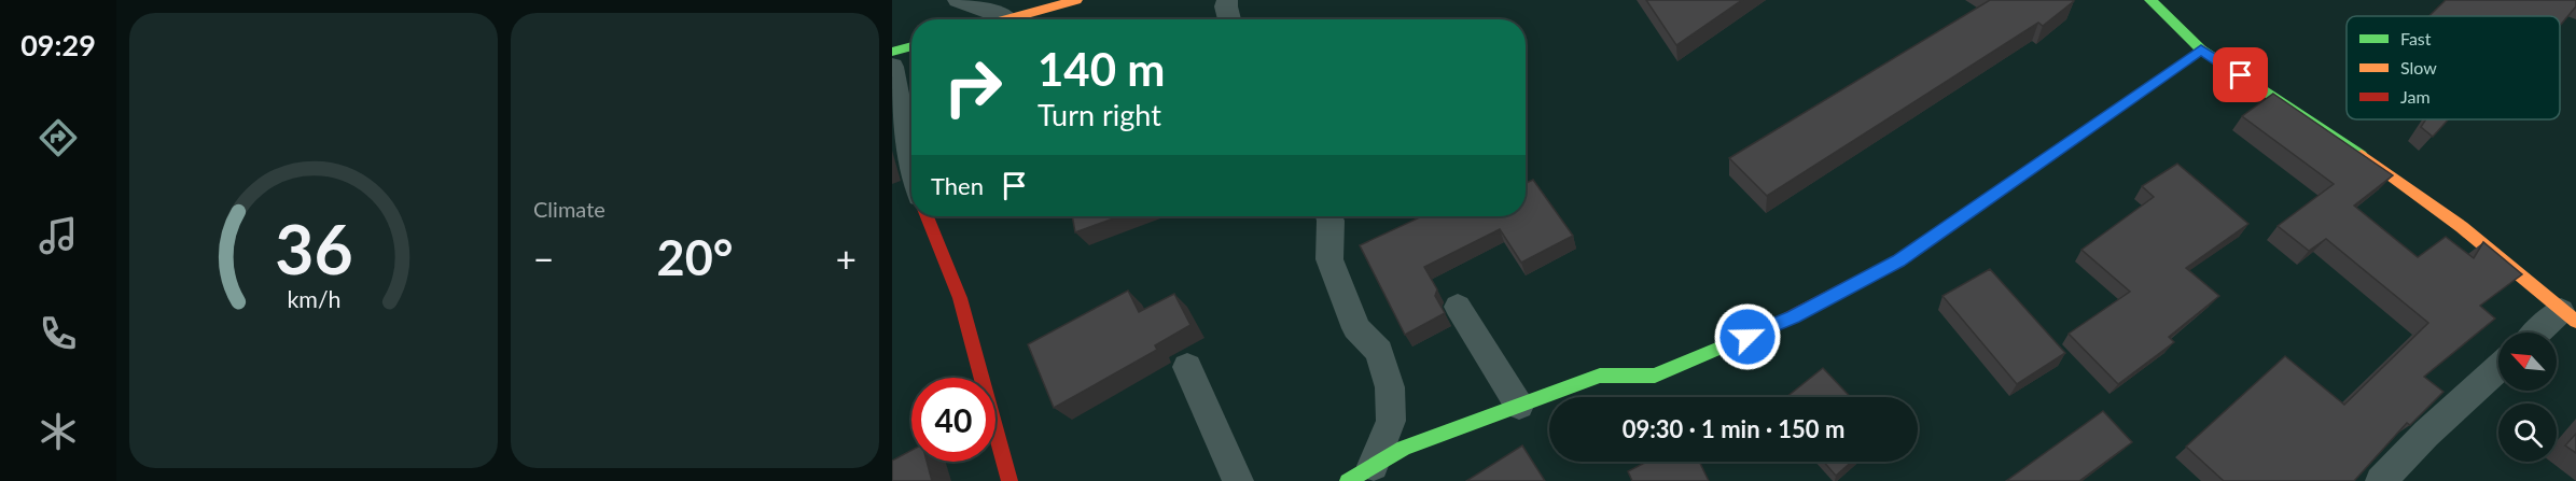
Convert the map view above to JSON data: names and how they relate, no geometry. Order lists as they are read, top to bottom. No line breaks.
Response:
{"legend":["Fast","Slow","Jam"],"north":"top left","page":{"tabs":"09:29","tile":"Climate","turn":["140 m","Turn right"],"then":"Then","heat":["−","20°","+"],"limit":"40","trip":"09:30 · 1 min · 150 m","gauge":["36","km/h"]}}
